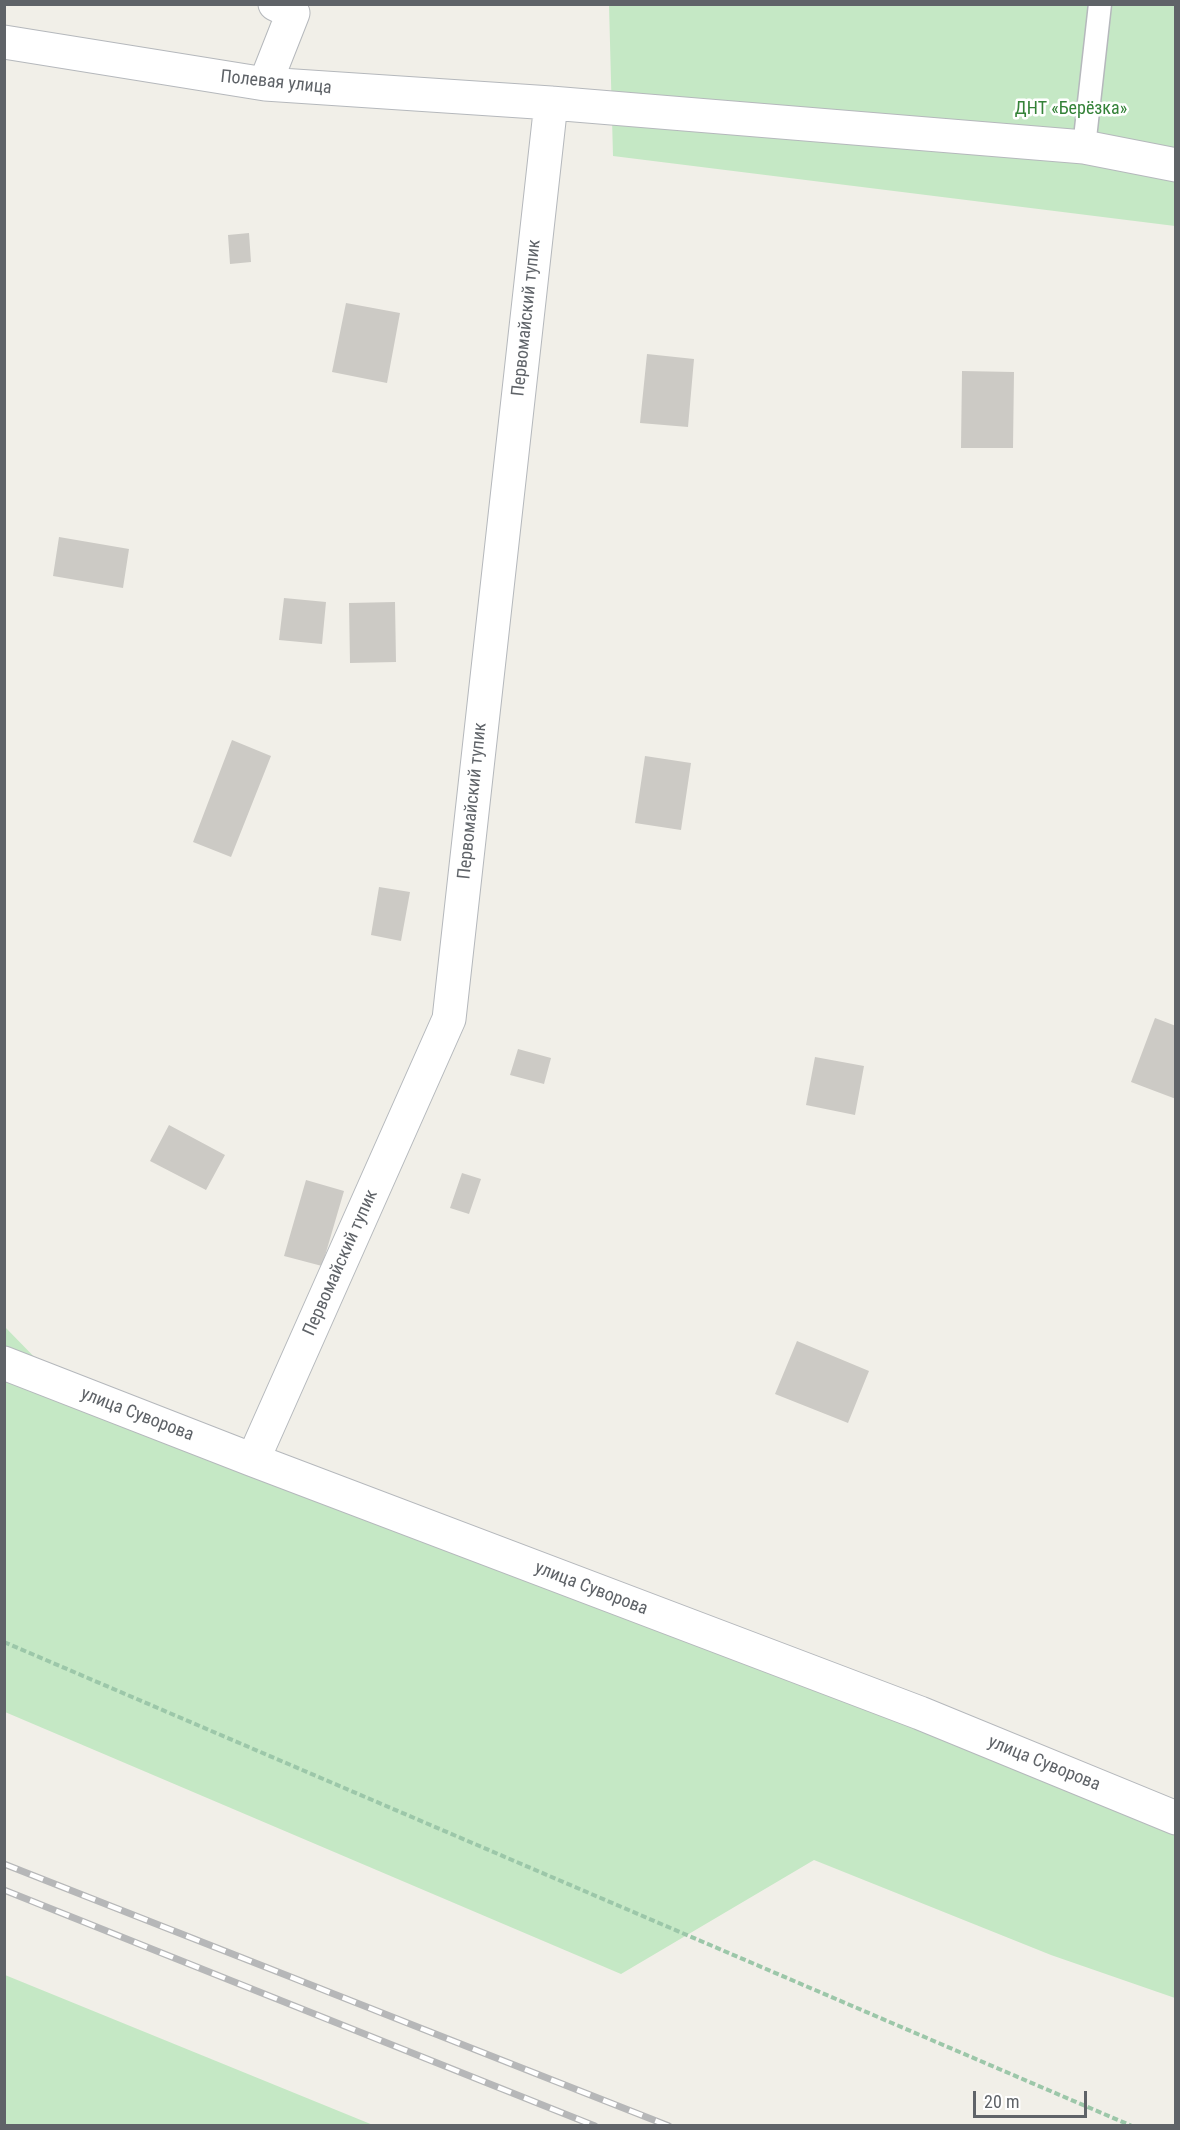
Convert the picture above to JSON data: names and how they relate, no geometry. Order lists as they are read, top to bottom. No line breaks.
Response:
{"streets":{"street":["Полевая улица","Первомайский тупик","улица Суворова"]},"crossings":[["Полевая улица","Первомайский тупик"],["Первомайский тупик","улица Суворова"]],"parks":["ДНТ «Берёзка»"],"scale_bar":"20 m"}
